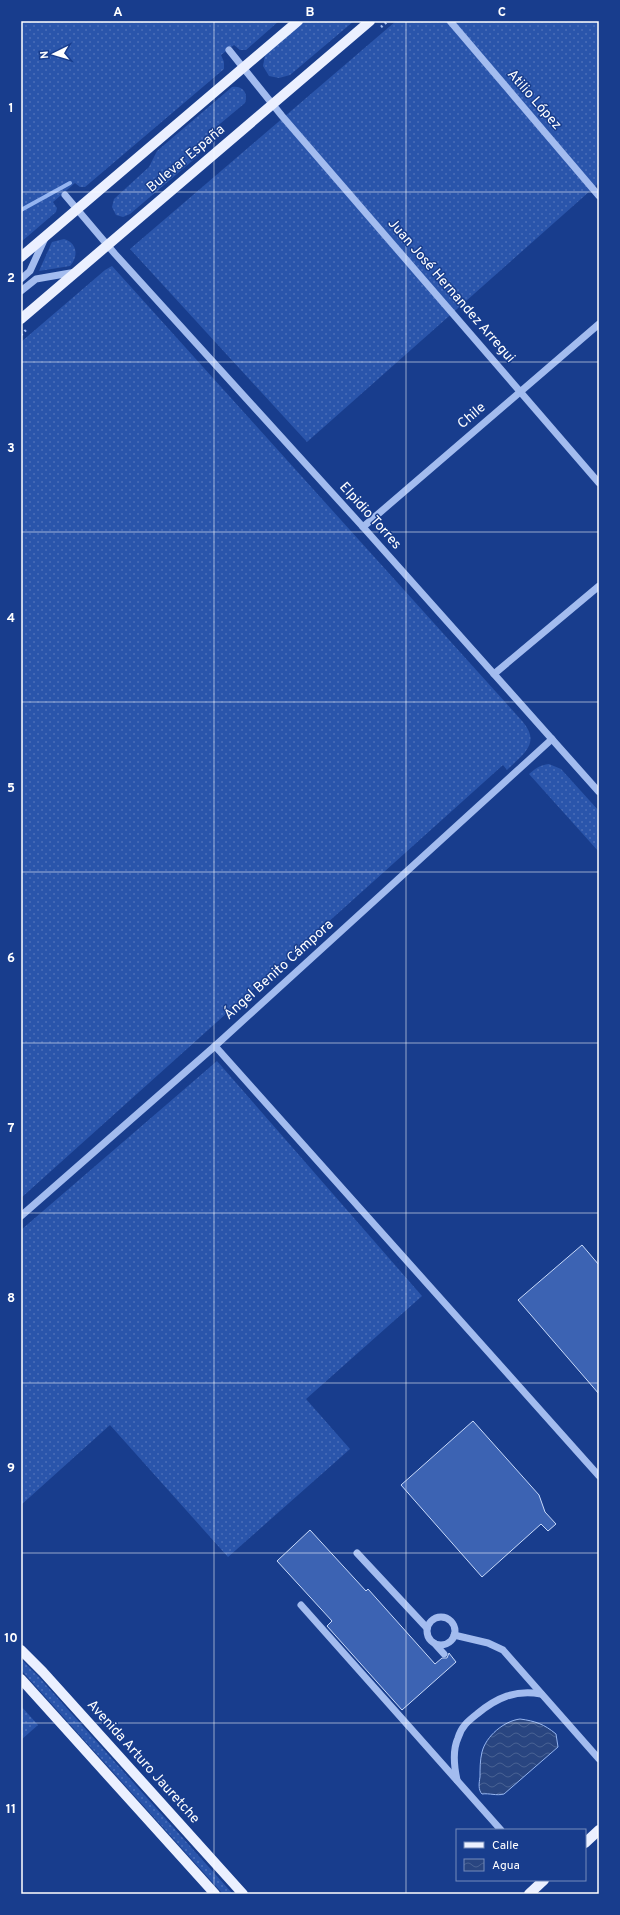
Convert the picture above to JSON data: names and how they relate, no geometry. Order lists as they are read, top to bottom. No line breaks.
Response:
{"streets":{"main road":["Bulevar España","Avenida Arturo Jauretche"],"street":["Atilio López","Juan José Hernandez Arregui","Chile","Elpidio Torres","Ángel Benito Cámpora"]},"crossings":[["Bulevar España","Juan José Hernandez Arregui"],["Bulevar España","Elpidio Torres"],["Juan José Hernandez Arregui","Chile"],["Chile","Elpidio Torres"],["Elpidio Torres","Ángel Benito Cámpora"]],"legend":["Calle","Agua"],"north":"left","grid":{"columns":["A","B","C"],"rows":["1","2","3","4","5","6","7","8","9","10","11"]}}
